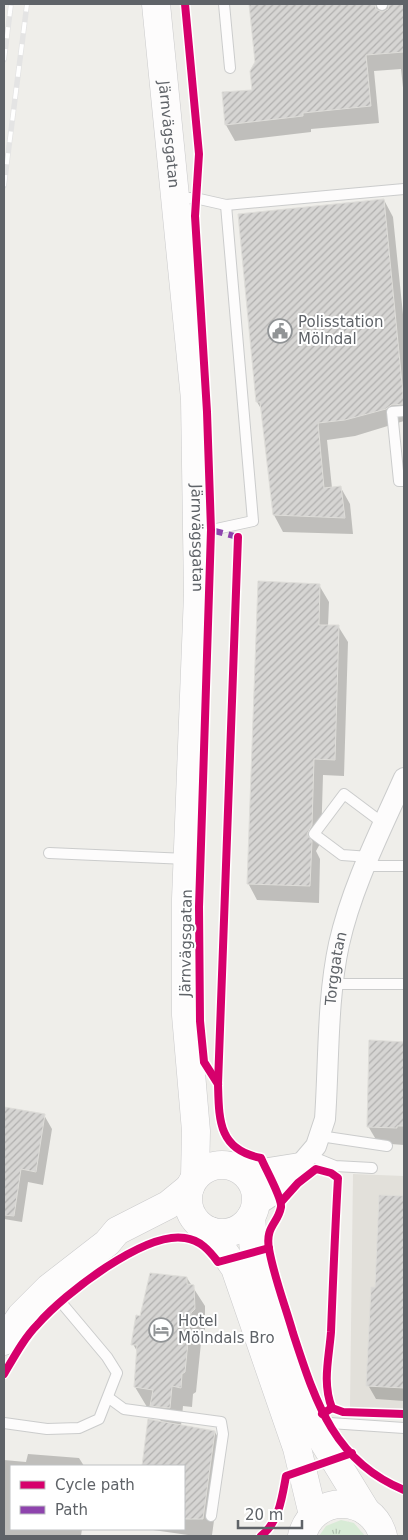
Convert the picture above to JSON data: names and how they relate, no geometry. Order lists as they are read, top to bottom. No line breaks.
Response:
{"streets":{"street":["Järnvägsgatan","Torggatan"]},"crossings":[["Järnvägsgatan","Torggatan"]],"places":{"public building":["Polisstation Mölndal"],"hotel":["Hotel Mölndals Bro"]},"legend":["Cycle path","Path"],"scale_bar":"20 m"}
